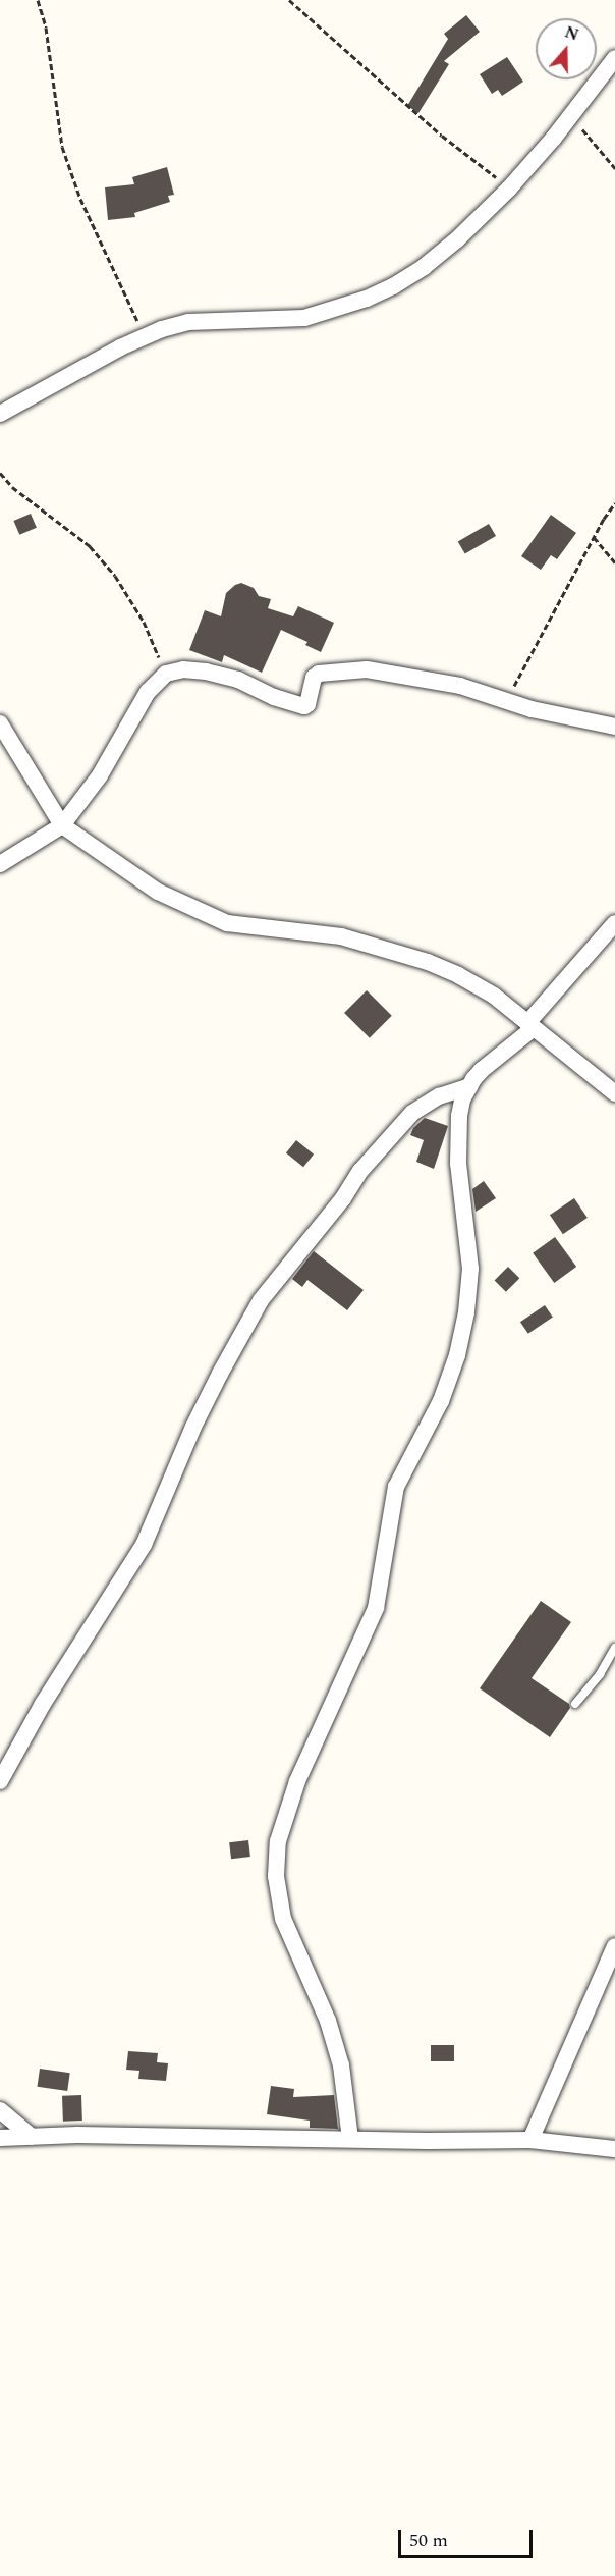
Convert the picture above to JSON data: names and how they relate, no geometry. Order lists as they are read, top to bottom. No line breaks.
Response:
{"scale_bar":"50 m","north":"top"}
